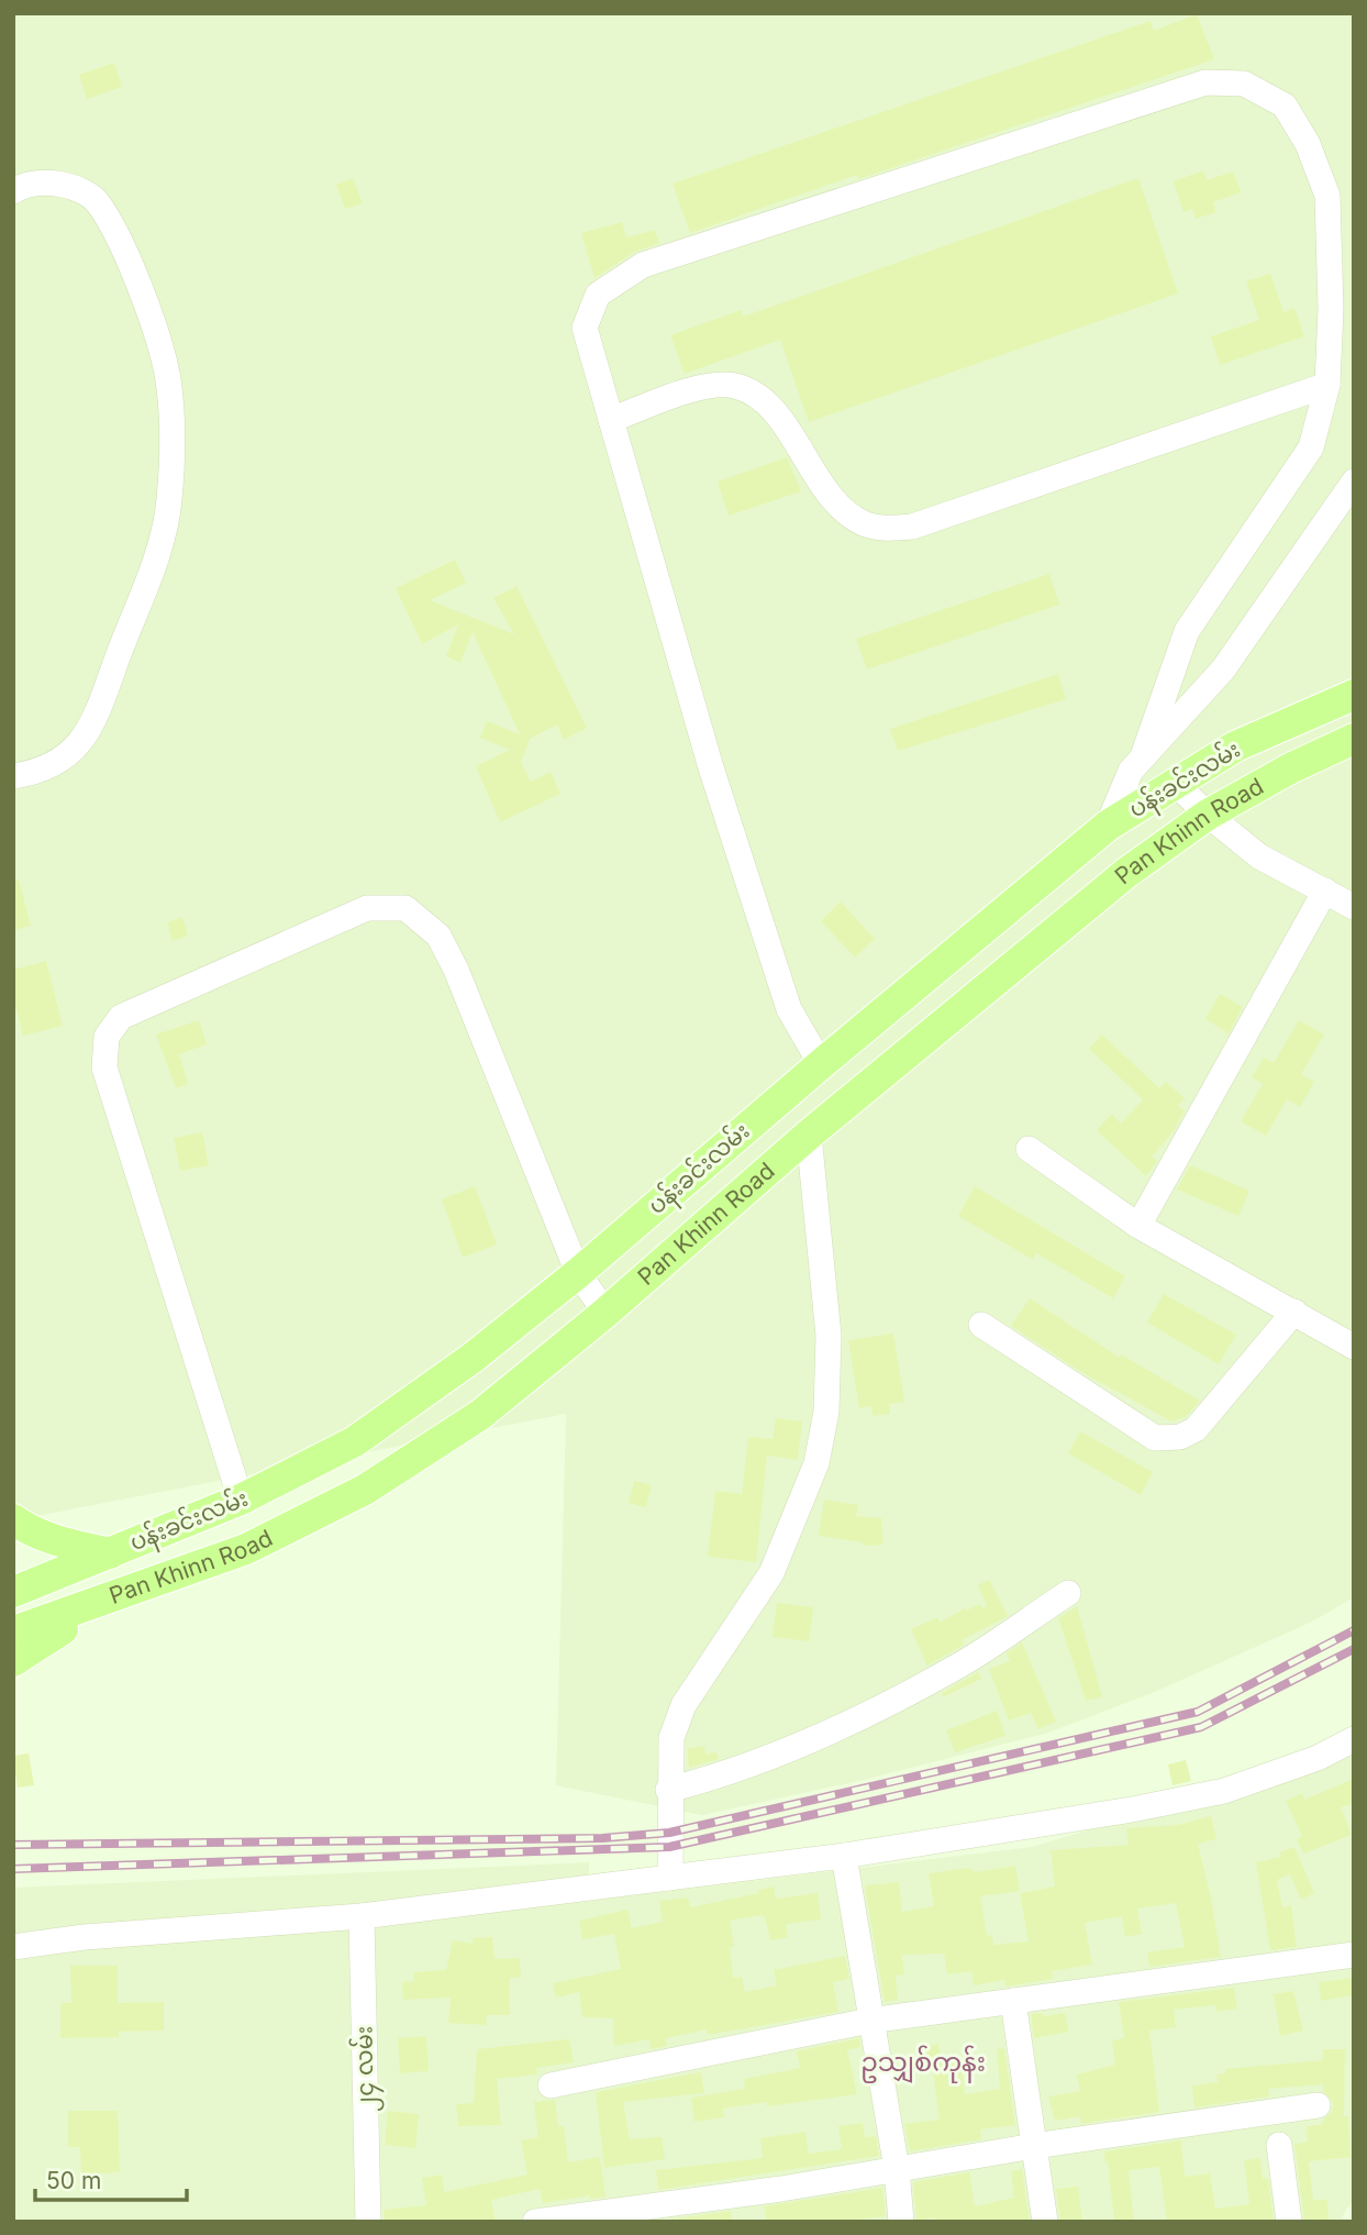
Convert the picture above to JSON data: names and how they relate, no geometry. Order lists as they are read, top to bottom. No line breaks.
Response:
{"streets":{"main road":["ပန်းခင်းလမ်း","Pan Khinn Road"],"street":["၂၄ လမ်း"]},"districts":["ဥသျှစ်ကုန်း"],"scale_bar":"50 m"}
